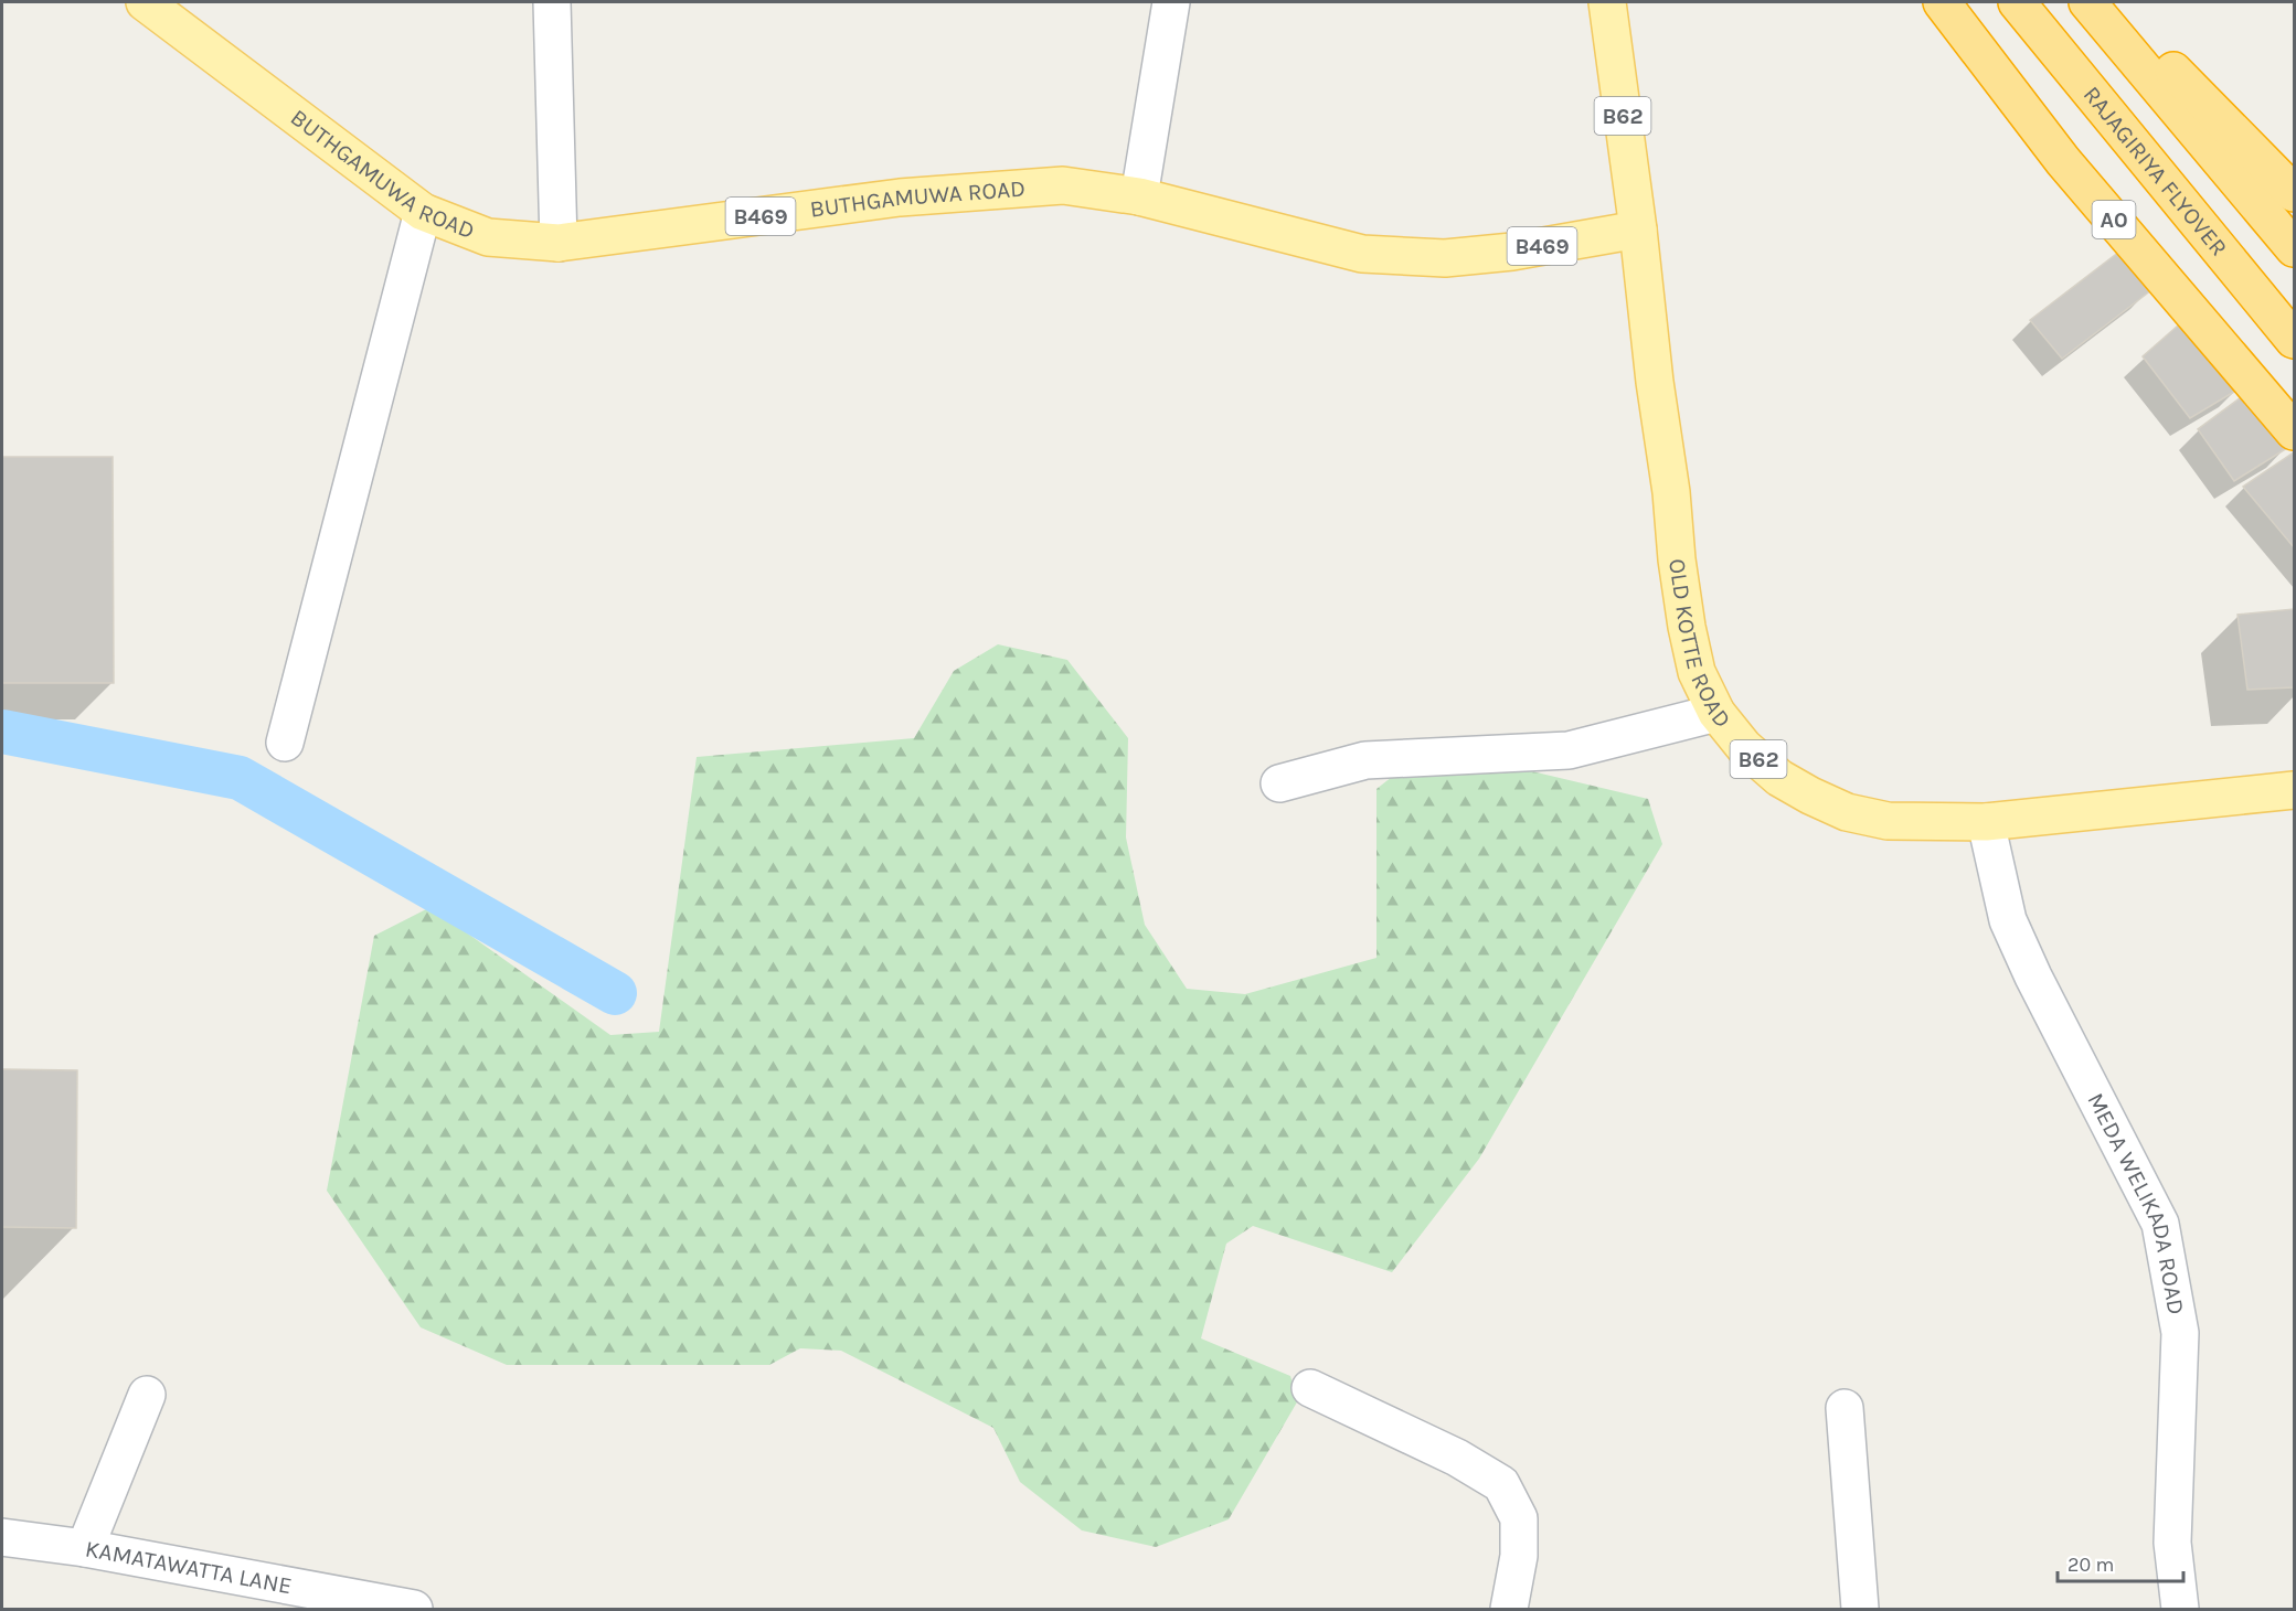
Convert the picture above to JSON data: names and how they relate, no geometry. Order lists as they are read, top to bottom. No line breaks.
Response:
{"streets":{"highway":["RAJAGIRIYA FLYOVER","A0"],"main road":["B62","BUTHGAMUWA ROAD","B469","OLD KOTTE ROAD"],"street":["MEDA WELIKADA ROAD","KAMATAWATTA LANE"]},"crossings":[["BUTHGAMUWA ROAD","OLD KOTTE ROAD"],["OLD KOTTE ROAD","MEDA WELIKADA ROAD"]],"scale_bar":"20 m"}
